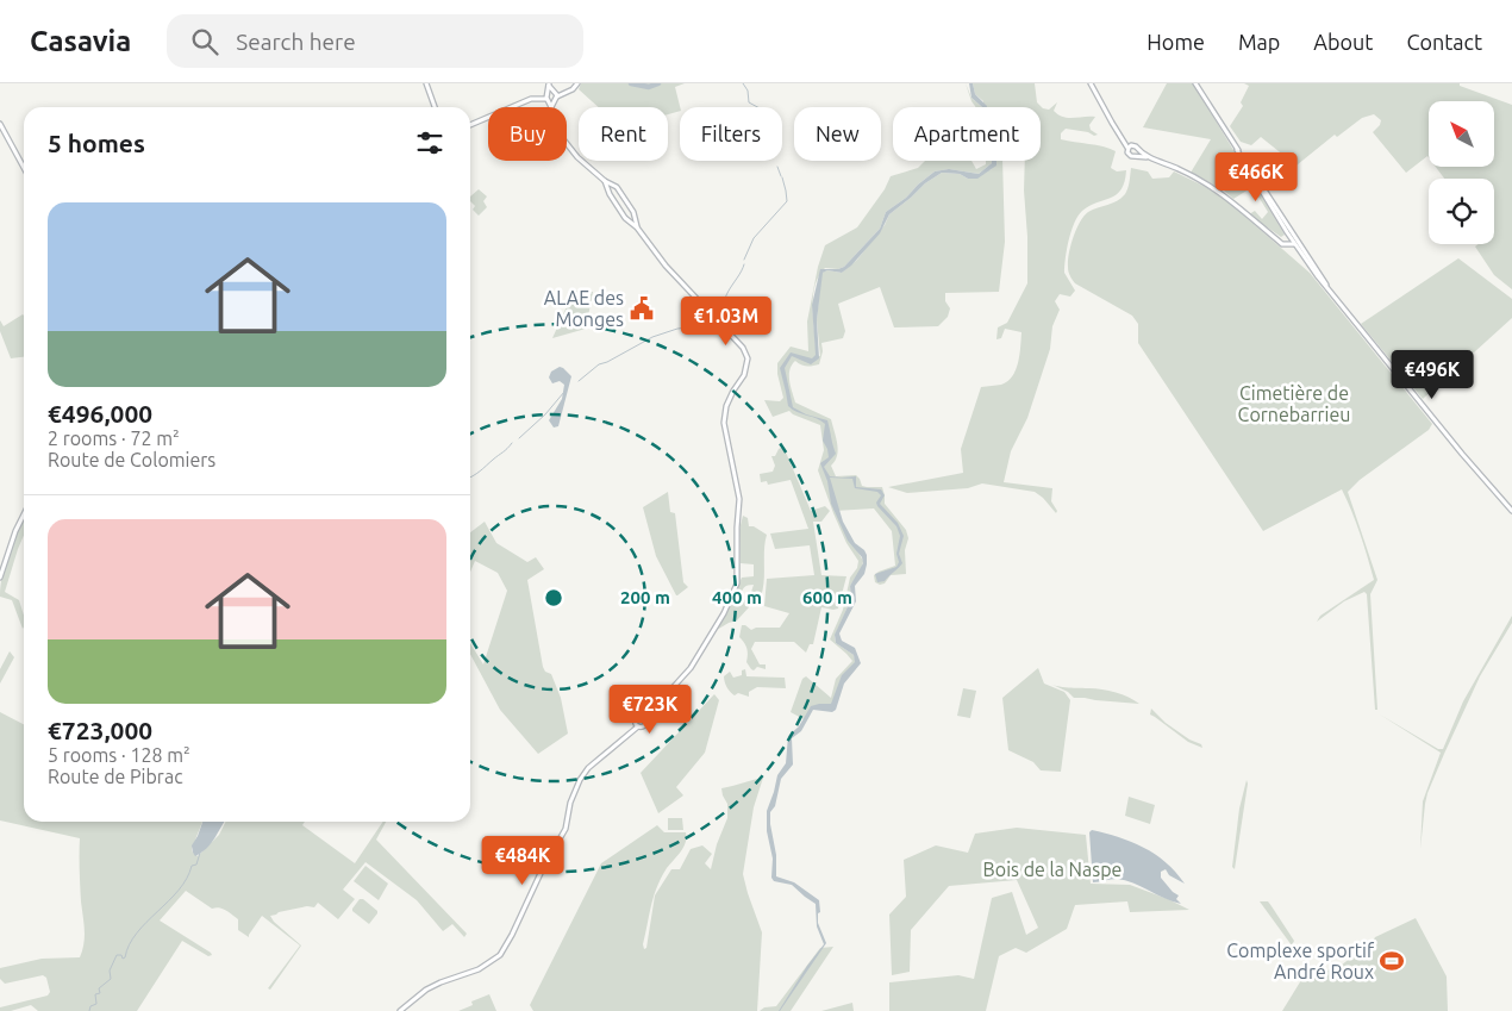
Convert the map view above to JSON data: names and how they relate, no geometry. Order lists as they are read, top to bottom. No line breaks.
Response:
{"parks":["Cimetière de Cornebarrieu","Bois de la Naspe"],"places":{"public building":["ALAE des Monges"],"sports":["Complexe sportif André Roux"]},"north":"top left","page":{"header":"Casavia","search":"Search here","nav":["Home","Map","About","Contact"],"chip":["Buy","Rent","Filters","New","Apartment"],"heading":"5 homes","price":["€466K","€1.03M","€496K","€723K","€484K"],"list":[{"name":"€496,000","note":"2 rooms · 72 m² · Route de Colomiers"},{"name":"€723,000","note":"5 rooms · 128 m² · Route de Pibrac"}]},"rings":["200 m","400 m","600 m"]}
